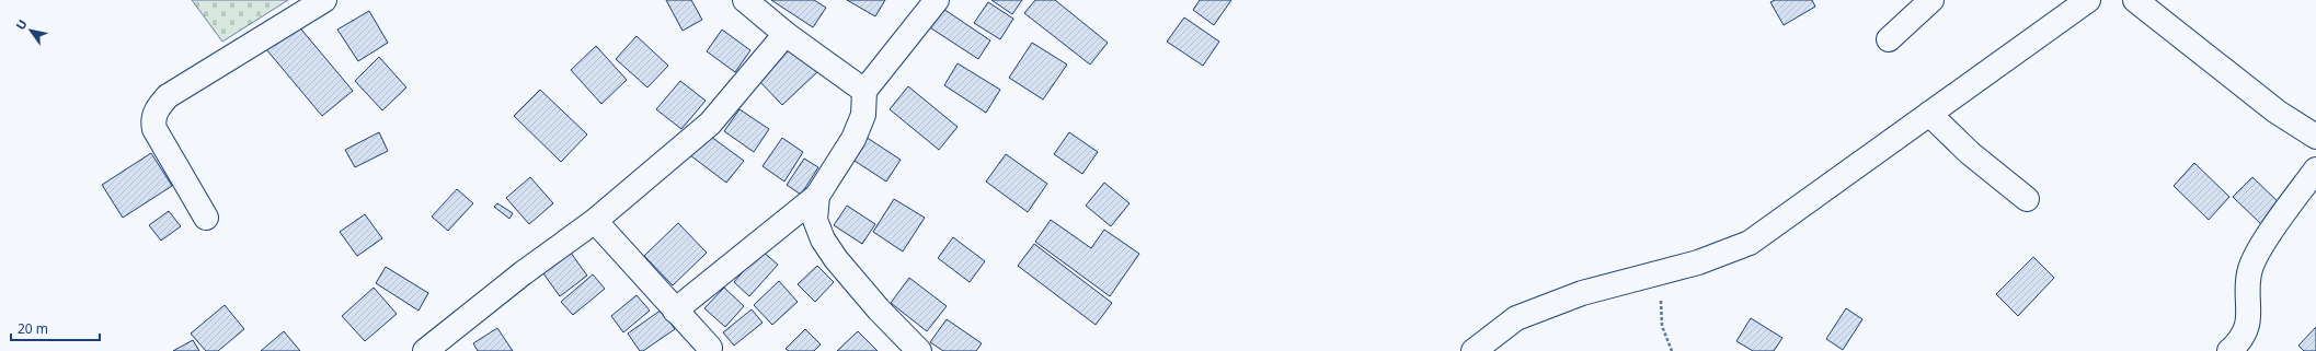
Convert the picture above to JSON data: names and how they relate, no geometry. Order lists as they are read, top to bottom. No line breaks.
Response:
{"scale_bar":"20 m","north":"top left"}
